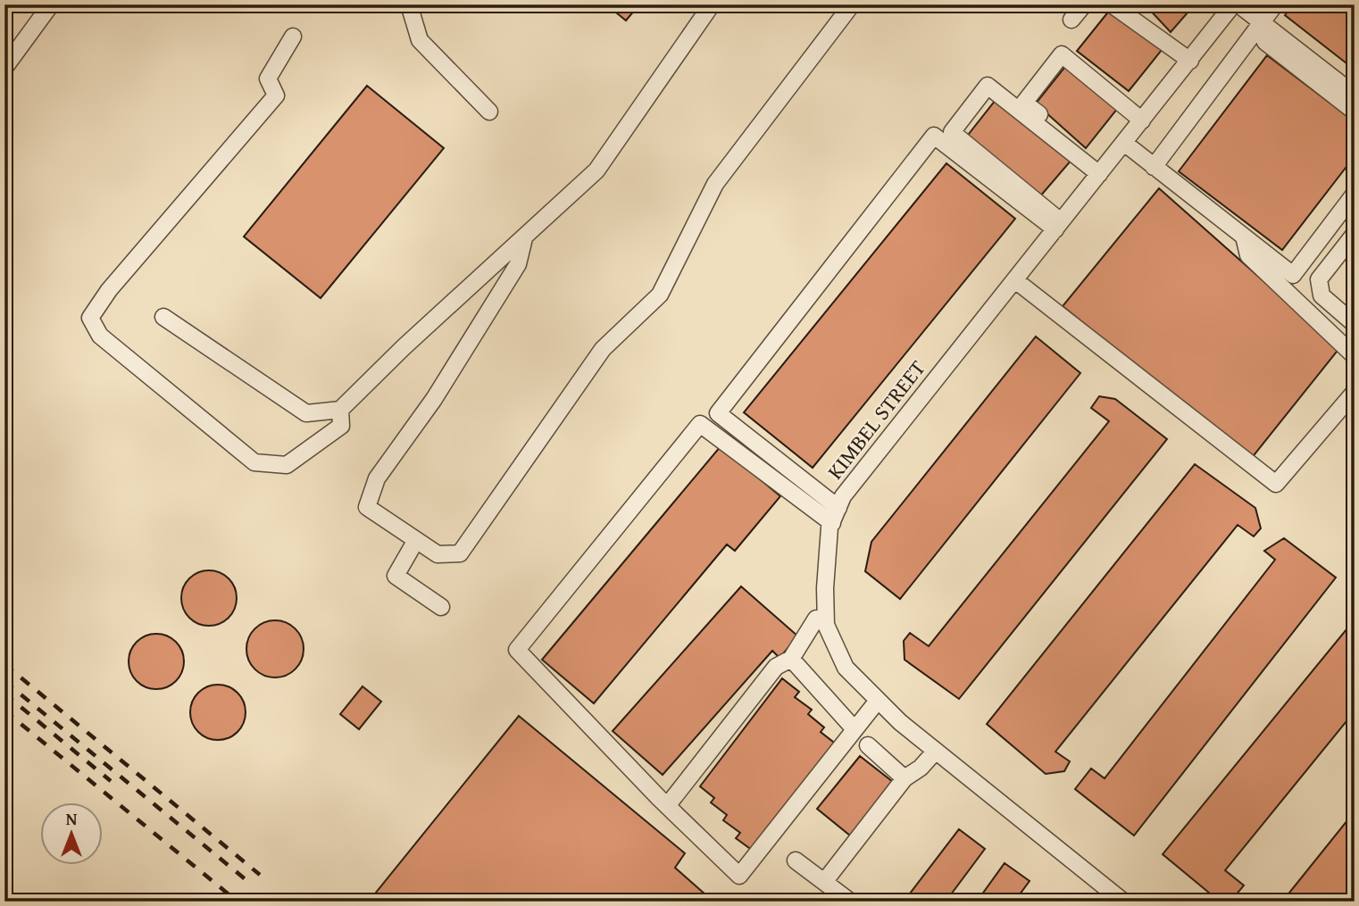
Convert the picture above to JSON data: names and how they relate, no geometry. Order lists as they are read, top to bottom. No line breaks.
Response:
{"streets":{"street":["KIMBEL STREET"]},"north":"top"}
